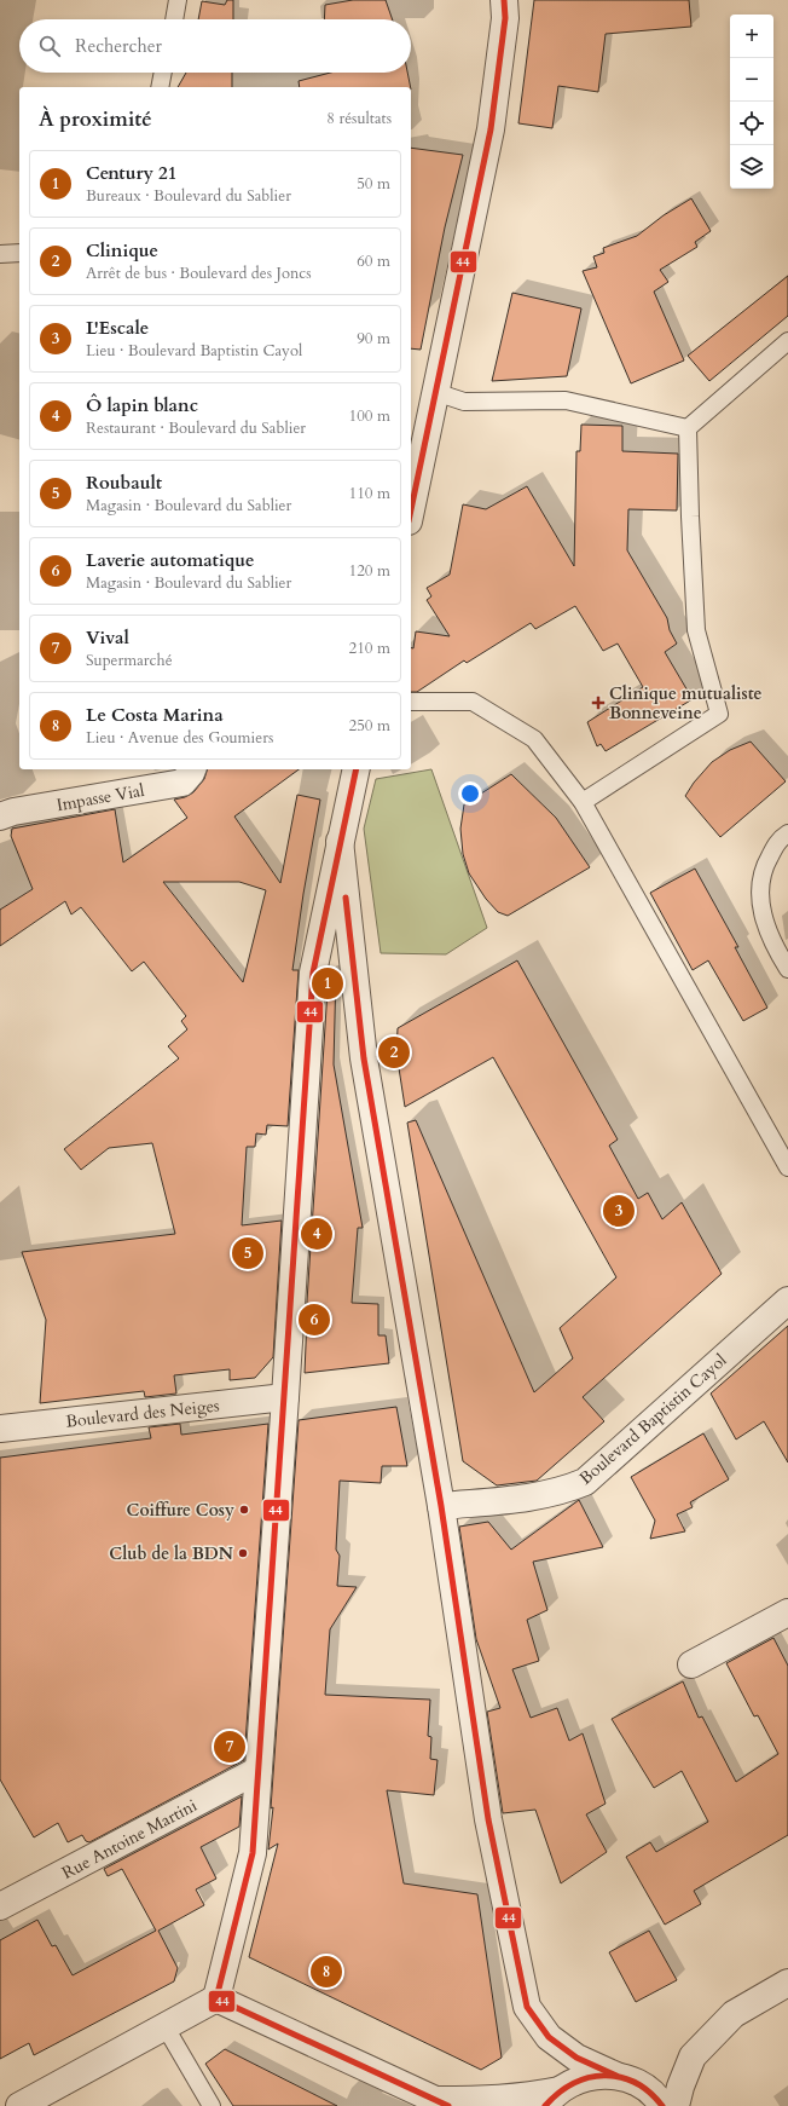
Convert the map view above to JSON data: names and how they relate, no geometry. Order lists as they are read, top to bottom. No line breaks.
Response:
{"streets":{"street":["Impasse Vial","Boulevard des Neiges","Boulevard Baptistin Cayol","Rue Antoine Martini"]},"places":{"health":["Clinique mutualiste Bonneveine"],"other":["Coiffure Cosy","Club de la BDN"]},"lines":["transit line 44"],"page":{"map_buttons":["+","−"],"search":"Rechercher","heading":["À proximité","8 résultats"],"list":[{"mark":"1","name":"Century 21","note":"Bureaux · Boulevard du Sablier","value":"50 m"},{"mark":"2","name":"Clinique","note":"Arrêt de bus · Boulevard des Joncs","value":"60 m"},{"mark":"3","name":"L'Escale","note":"Lieu · Boulevard Baptistin Cayol","value":"90 m"},{"mark":"4","name":"Ô lapin blanc","note":"Restaurant · Boulevard du Sablier","value":"100 m"},{"mark":"5","name":"Roubault","note":"Magasin · Boulevard du Sablier","value":"110 m"},{"mark":"6","name":"Laverie automatique","note":"Magasin · Boulevard du Sablier","value":"120 m"},{"mark":"7","name":"Vival","note":"Supermarché","value":"210 m"},{"mark":"8","name":"Le Costa Marina","note":"Lieu · Avenue des Goumiers","value":"250 m"}],"pins":["1","2","3","4","5","6","7","8"]}}
